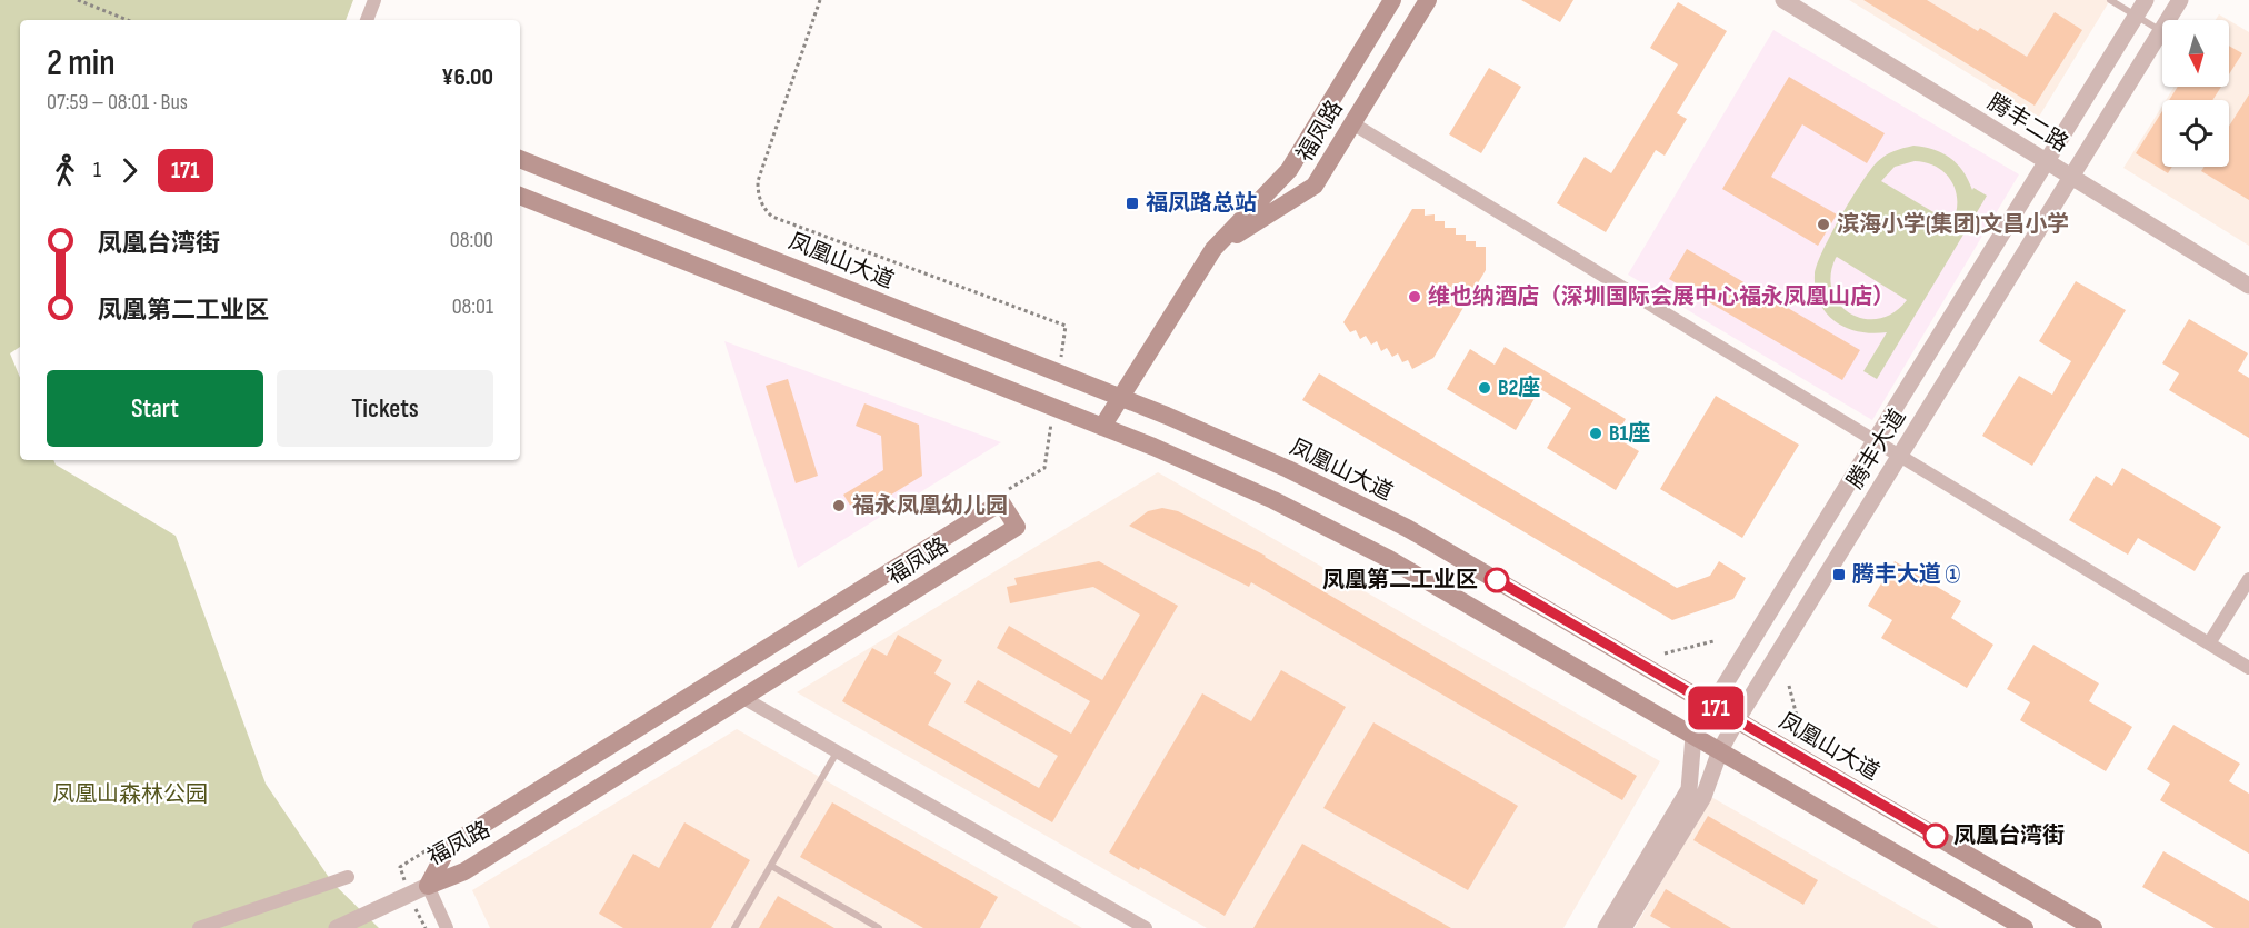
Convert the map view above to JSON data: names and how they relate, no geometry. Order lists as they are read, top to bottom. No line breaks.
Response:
{"streets":{"main road":["福凤路","凤凰山大道"],"street":["腾丰二路","腾丰大道"]},"crossings":[["腾丰二路","腾丰大道"],["福凤路","凤凰山大道"],["凤凰山大道","腾丰大道"]],"parks":["凤凰山森林公园"],"places":{"transit":["福凤路总站","腾丰大道 ①"],"other":["滨海小学(集团)文昌小学","维也纳酒店（深圳国际会展中心福永凤凰山店）","B2座","B1座","福永凤凰幼儿园","凤凰第二工业区","凤凰台湾街"]},"lines":["bus line 171"],"north":"bottom","page":{"on_map":"171","heading":["2 min","07:59 – 08:01 · Bus","¥6.00"],"legs":["1","171"],"list":[{"name":"凤凰台湾街","value":"08:00"},{"name":"凤凰第二工业区","value":"08:01"}],"buttons":["Start","Tickets"]}}
